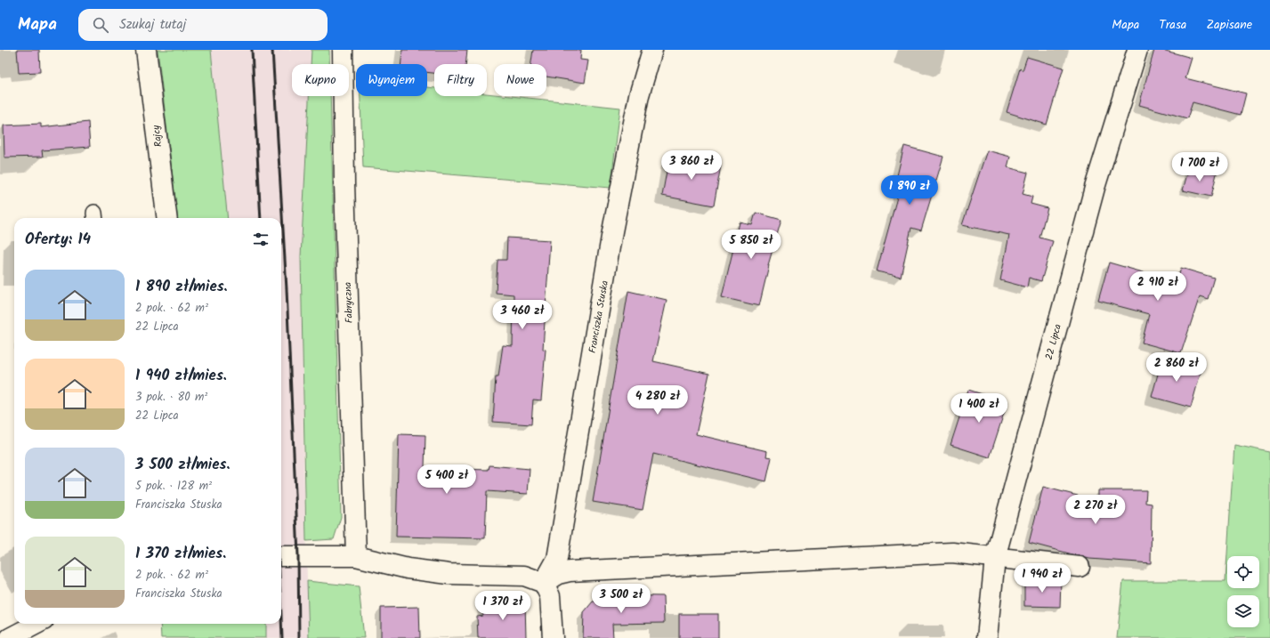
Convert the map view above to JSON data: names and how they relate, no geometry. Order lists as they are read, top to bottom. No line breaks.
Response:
{"streets":{"street":["Rajcy","Fabryczna","Franciszka Stuska","22 Lipca"]},"page":{"header":"Mapa","search":"Szukaj tutaj","nav":["Mapa","Trasa","Zapisane"],"chip":["Kupno","Wynajem","Filtry","Nowe"],"price":["3 860 zł","1 700 zł","1 890 zł","5 850 zł","2 910 zł","3 460 zł","2 860 zł","4 280 zł","1 400 zł","5 400 zł","2 270 zł","1 940 zł","3 500 zł","1 370 zł"],"heading":"Oferty: 14","list":[{"name":"1 890 zł/mies.","note":"2 pok. · 62 m² · 22 Lipca"},{"name":"1 940 zł/mies.","note":"3 pok. · 80 m² · 22 Lipca"},{"name":"3 500 zł/mies.","note":"5 pok. · 128 m² · Franciszka Stuska"},{"name":"1 370 zł/mies.","note":"2 pok. · 62 m² · Franciszka Stuska"}]}}
